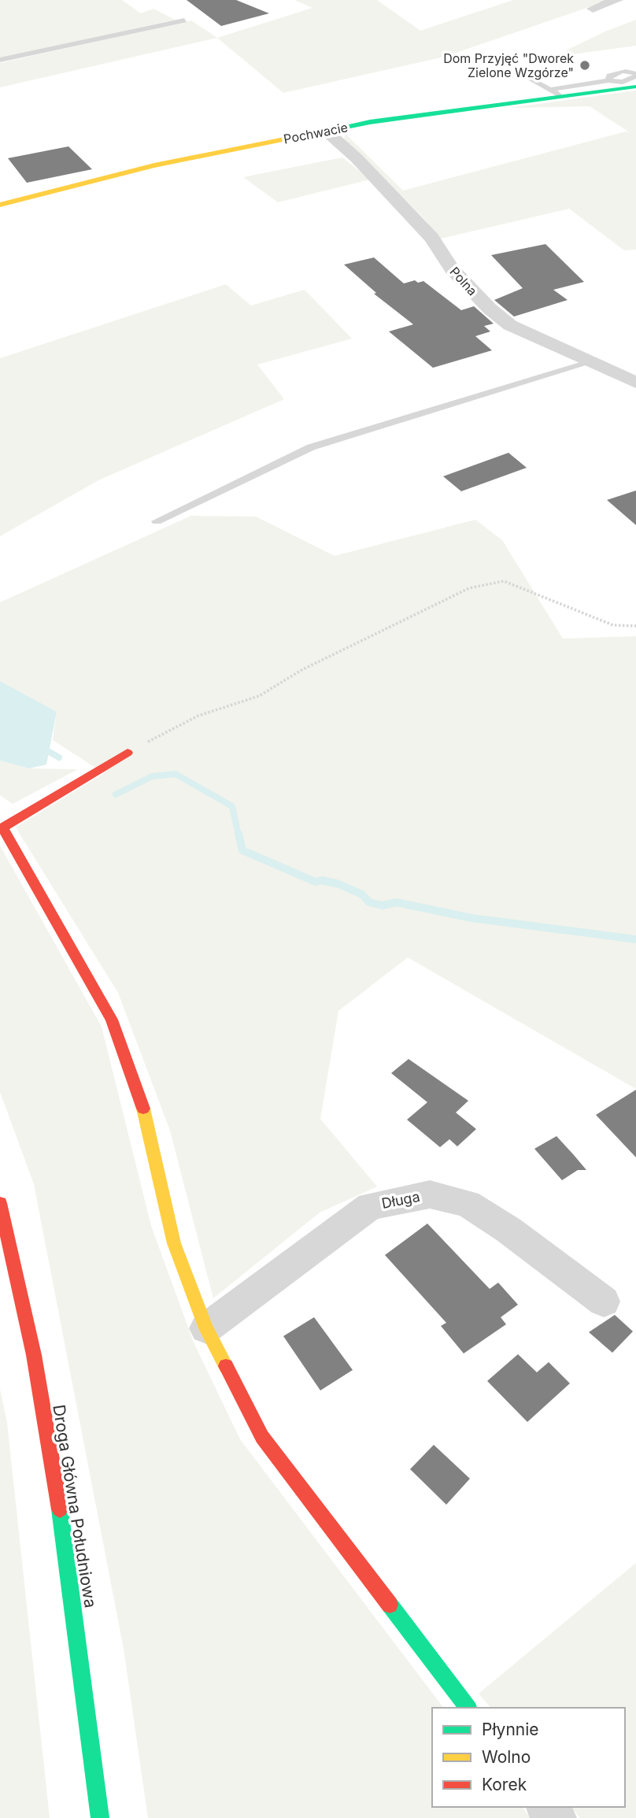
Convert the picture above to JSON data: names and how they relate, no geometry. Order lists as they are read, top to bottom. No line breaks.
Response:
{"streets":{"street":["Pochwacie","Polna","Długa","Droga Główna Południowa"]},"crossings":[["Pochwacie","Polna"]],"places":["Dom Przyjęć \"Dworek Zielone Wzgórze\""],"legend":["Płynnie","Wolno","Korek"]}
